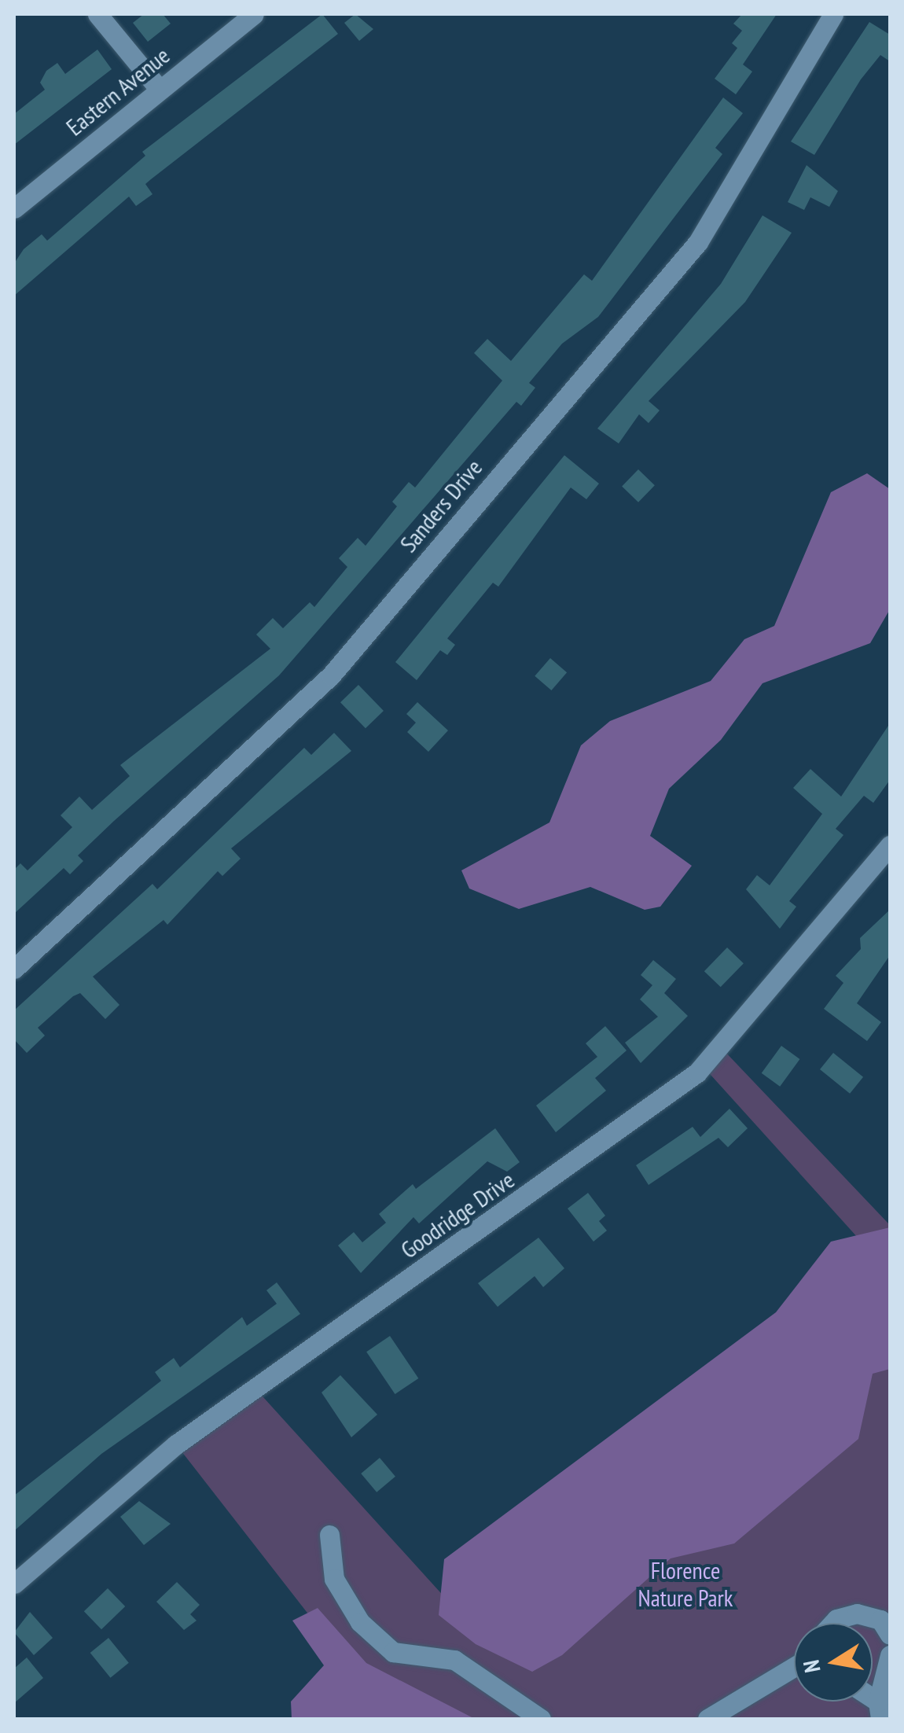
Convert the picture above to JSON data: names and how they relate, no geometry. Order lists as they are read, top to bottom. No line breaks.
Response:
{"streets":{"street":["Eastern Avenue","Sanders Drive","Goodridge Drive"]},"parks":["Florence Nature Park"],"north":"left"}
